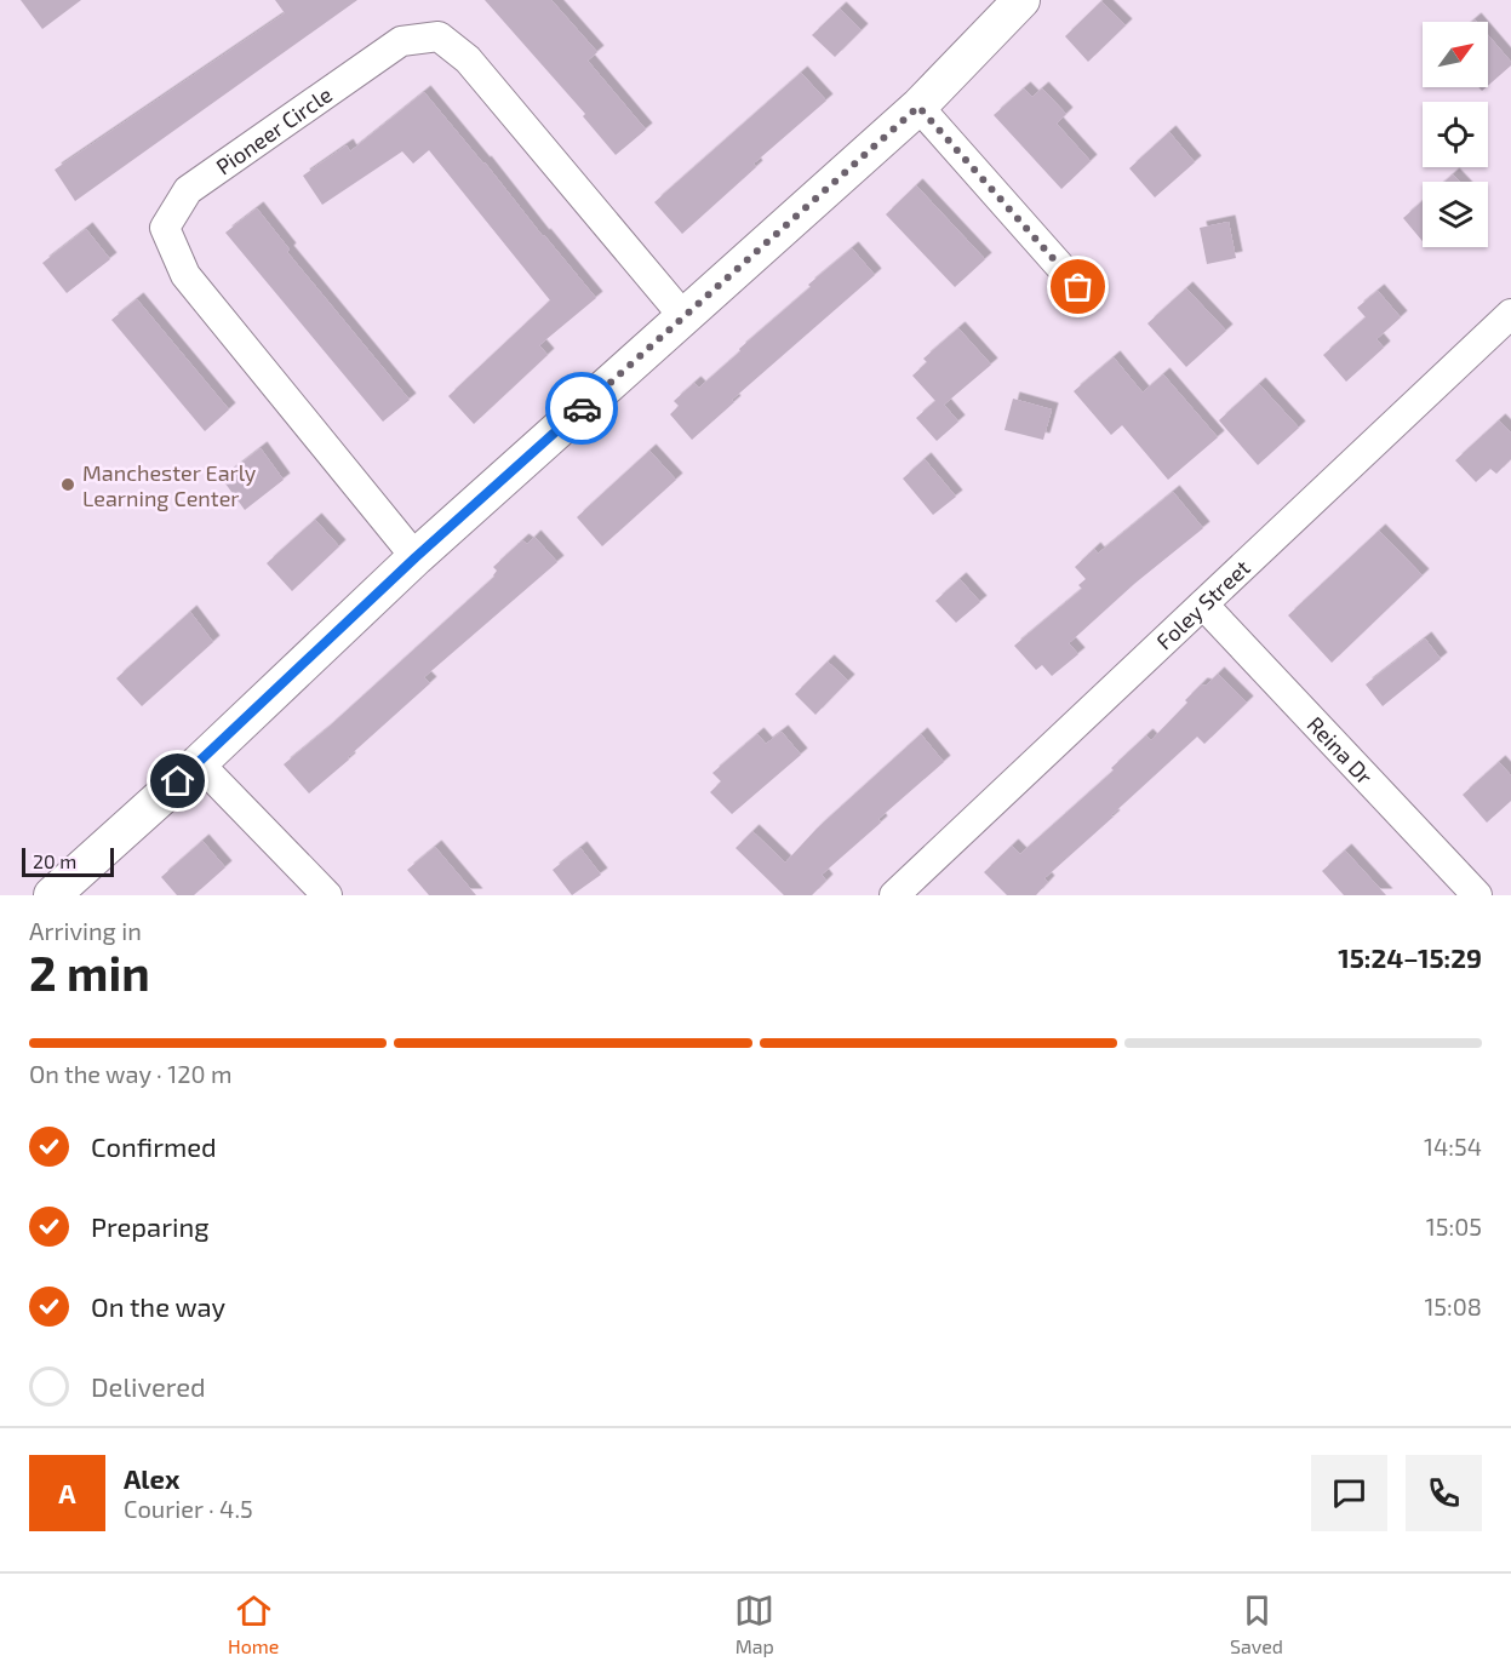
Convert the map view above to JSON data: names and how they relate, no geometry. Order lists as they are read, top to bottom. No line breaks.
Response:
{"streets":{"street":["Pioneer Circle","Foley Street","Reina Dr"]},"crossings":[["Foley Street","Reina Dr"]],"places":["Manchester Early Learning Center"],"scale_bar":"20 m","north":"top right","page":{"scale":"20 m","heading":["2 min","Arriving in","15:24–15:29"],"panel":["Alex","Courier · 4.5"],"bar":"On the way · 120 m","list":[["Confirmed","14:54"],["Preparing","15:05"],["On the way","15:08"],"Delivered"],"round":"A","tabs":["Home","Map","Saved"]}}
